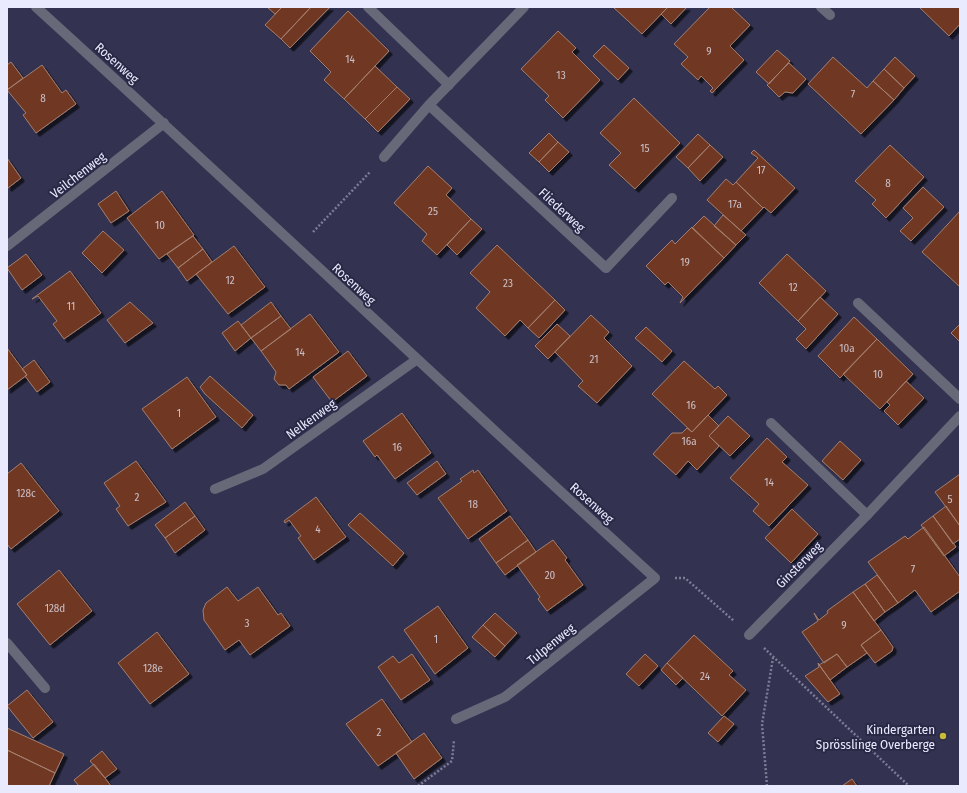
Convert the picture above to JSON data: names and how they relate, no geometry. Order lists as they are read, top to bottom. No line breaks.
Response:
{"streets":{"street":["Rosenweg","Veilchenweg","Fliederweg","Nelkenweg","Ginsterweg","Tulpenweg"]},"crossings":[["Rosenweg","Veilchenweg"],["Rosenweg","Nelkenweg"],["Rosenweg","Tulpenweg"]],"places":["Kindergarten Sprösslinge Overberge"],"house_numbers":["9","14","13","7","8","15","17","8","17a","25","10","19","12","23","12","11","10a","14","21","10","16","1","16a","16","14","128c","2","5","18","4","7","20","128d","3","9","1","128e","24","2"]}
